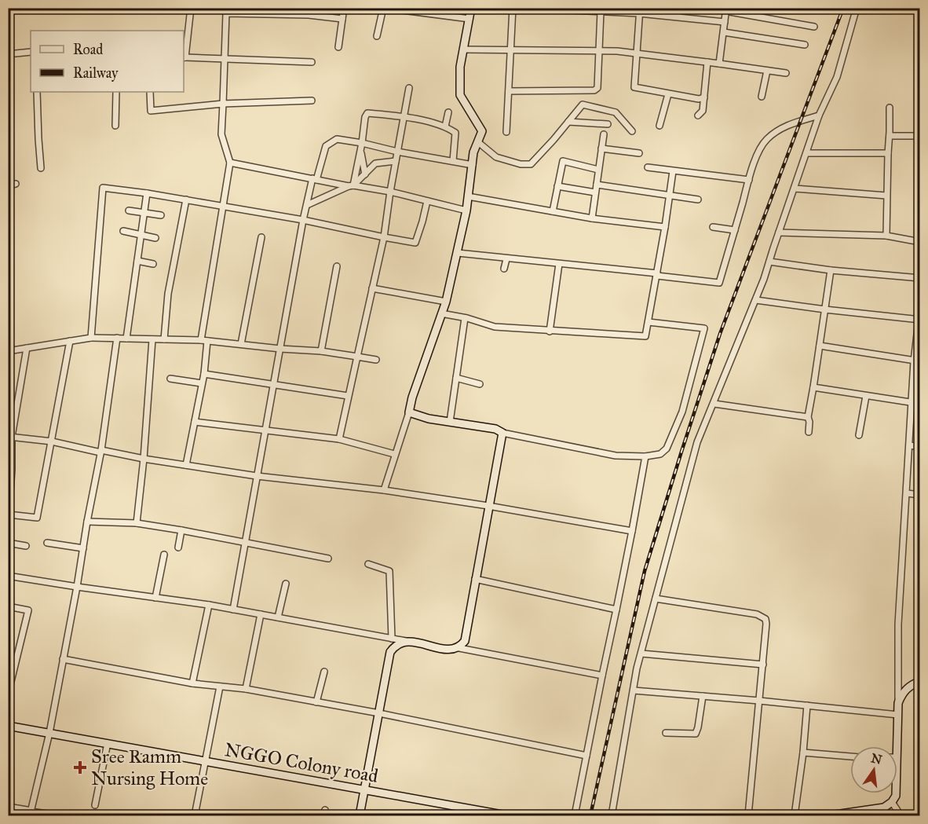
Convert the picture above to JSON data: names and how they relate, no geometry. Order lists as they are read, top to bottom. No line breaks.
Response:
{"streets":{"street":["NGGO Colony road"]},"places":{"health":["Sree Ramm Nursing Home"]},"legend":["Road","Railway"],"north":"top"}
